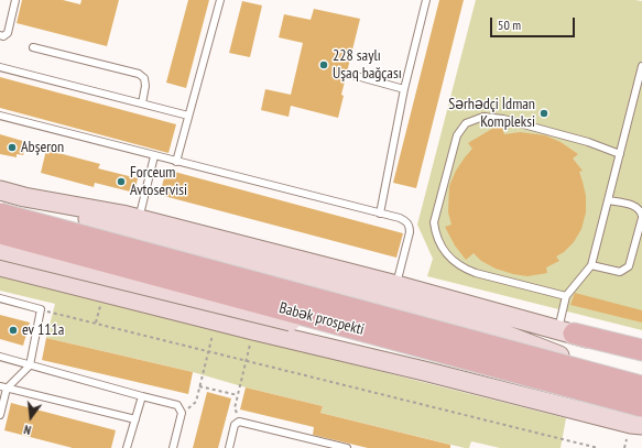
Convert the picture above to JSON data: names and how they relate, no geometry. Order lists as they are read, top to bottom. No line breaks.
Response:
{"streets":{"main road":["Babək prospekti"]},"places":["228 saylı Uşaq bağçası","Sərhədçi İdman Kompleksi","Abşeron","Forceum Avtoservisi","ev 111a"],"scale_bar":"50 m","north":"bottom"}
